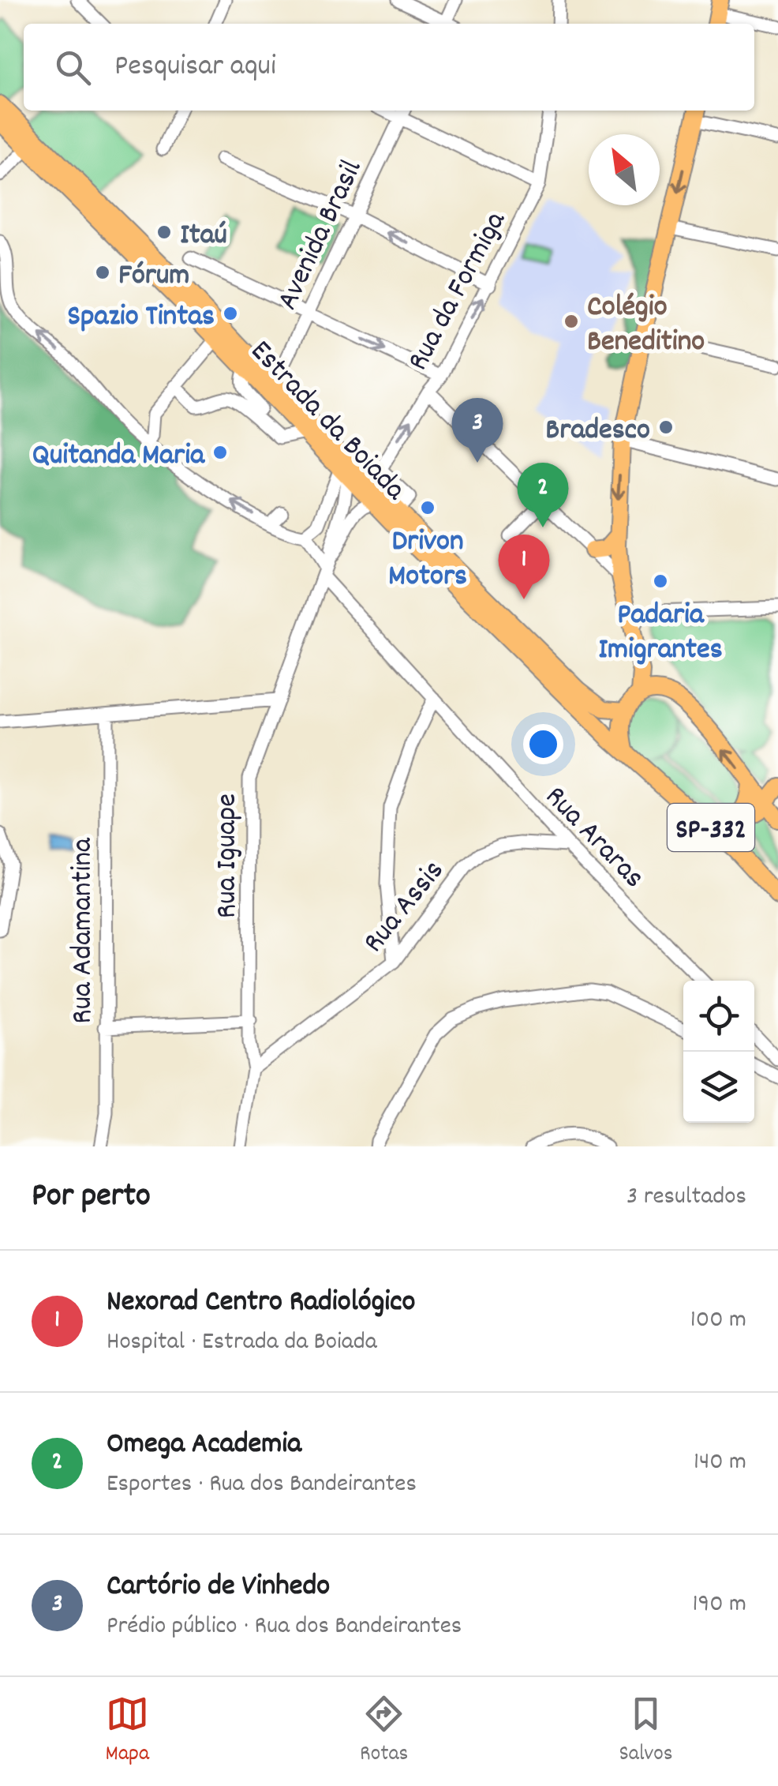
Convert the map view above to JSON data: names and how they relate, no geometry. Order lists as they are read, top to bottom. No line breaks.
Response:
{"streets":{"main road":["Estrada da Boiada","SP-332"],"street":["Avenida Brasil","Rua da Formiga","Rua Araras","Rua Iguape","Rua Assis","Rua Adamantina"]},"crossings":[["Avenida Brasil","Estrada da Boiada"],["Rua da Formiga","Estrada da Boiada"],["Estrada da Boiada","SP-332"],["Estrada da Boiada","Rua Iguape"],["Rua Araras","Rua Iguape"],["Rua Araras","Rua Assis"],["Rua Iguape","Rua Assis"]],"one_way":["Rua da Formiga"],"places":["Itaú","Fórum","Spazio Tintas","Colégio Beneditino","Bradesco","Quitanda Maria","Drivon Motors","Padaria Imigrantes"],"north":"top left","page":{"search":"Pesquisar aqui","pins":["3","2","1"],"heading":["Por perto","3 resultados"],"list":[{"mark":"1","name":"Nexorad Centro Radiológico","note":"Hospital · Estrada da Boiada","value":"100 m"},{"mark":"2","name":"Omega Academia","note":"Esportes · Rua dos Bandeirantes","value":"140 m"},{"mark":"3","name":"Cartório de Vinhedo","note":"Prédio público · Rua dos Bandeirantes","value":"190 m"}],"nav":["Mapa","Rotas","Salvos"]}}
